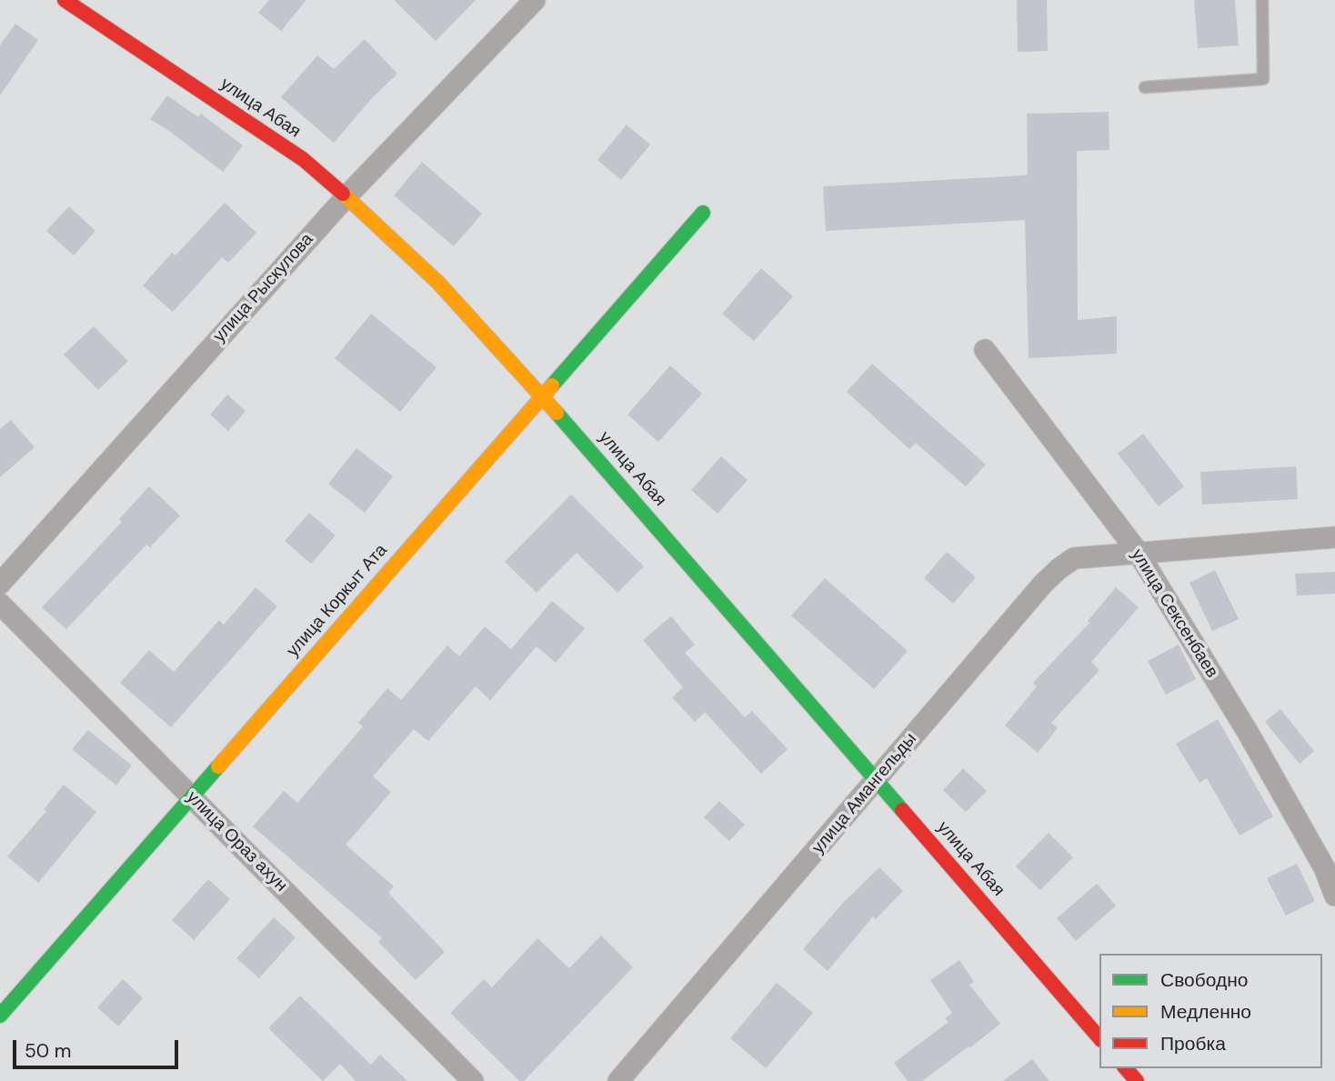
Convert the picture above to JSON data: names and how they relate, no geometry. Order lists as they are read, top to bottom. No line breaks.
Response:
{"streets":{"street":["улица Абая","улица Рыскулова","улица Коркыт Ата","улица Сексенбаев","улица Амангельды","улица Ораз ахун"]},"crossings":[["улица Абая","улица Рыскулова"],["улица Абая","улица Коркыт Ата"],["улица Абая","улица Амангельды"],["улица Коркыт Ата","улица Ораз ахун"],["улица Сексенбаев","улица Амангельды"]],"legend":["Свободно","Медленно","Пробка"],"scale_bar":"50 m"}
